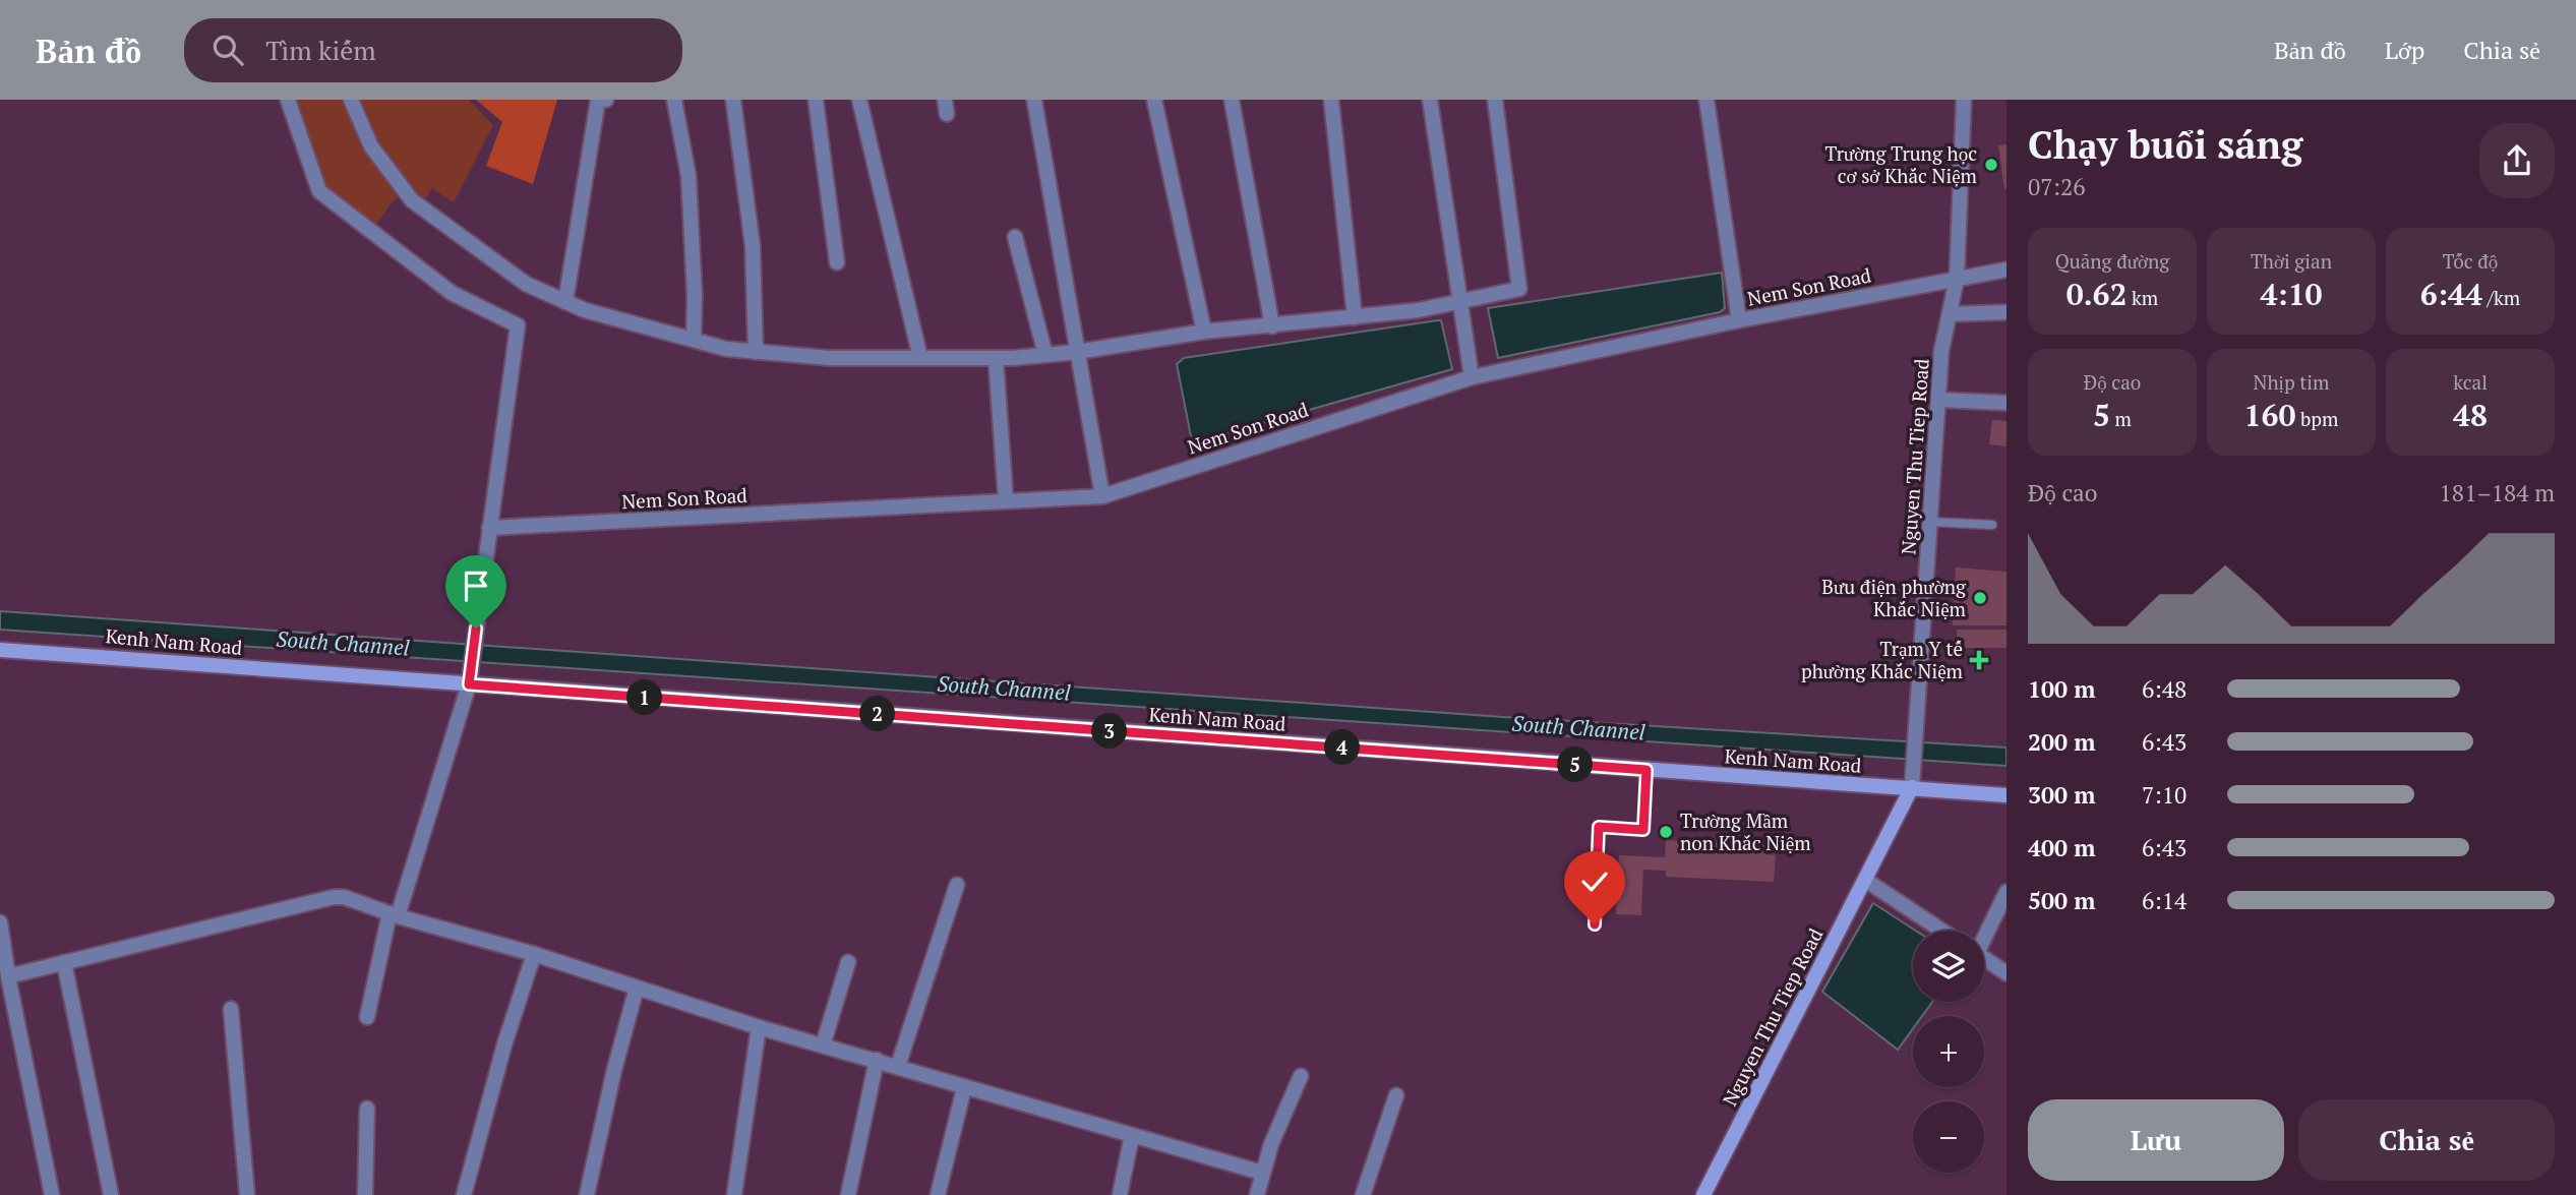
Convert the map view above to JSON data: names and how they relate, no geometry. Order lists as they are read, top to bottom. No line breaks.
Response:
{"streets":{"main road":["Nguyen Thu Tiep Road","Kenh Nam Road"],"street":["Nem Son Road"]},"crossings":[["Nem Son Road","Nguyen Thu Tiep Road"],["Nguyen Thu Tiep Road","Kenh Nam Road"]],"water":["South Channel"],"places":{"other":["Trường Trung học cơ sở Khắc Niệm","Bưu điện phường Khắc Niệm","Trường Mầm non Khắc Niệm"],"health":["Trạm Y tế phường Khắc Niệm"]},"page":{"header":"Bản đồ","search":"Tìm kiếm","nav":["Bản đồ","Lớp","Chia sẻ"],"heading":["Chạy buổi sáng","07:26"],"stats":[["Quãng đường","0.62 km"],["Thời gian","4:10"],["Tốc độ","6:44 /km"],["Độ cao","5 m"],["Nhịp tim","160 bpm"],["kcal","48"]],"chart":["Độ cao","181–184 m"],"list":[{"name":"100 m","note":"6:48"},{"name":"200 m","note":"6:43"},{"name":"300 m","note":"7:10"},{"name":"400 m","note":"6:43"},{"name":"500 m","note":"6:14"}],"pins":["1","2","3","4","5"],"map_buttons":["+","−"],"buttons":["Lưu","Chia sẻ"]}}
